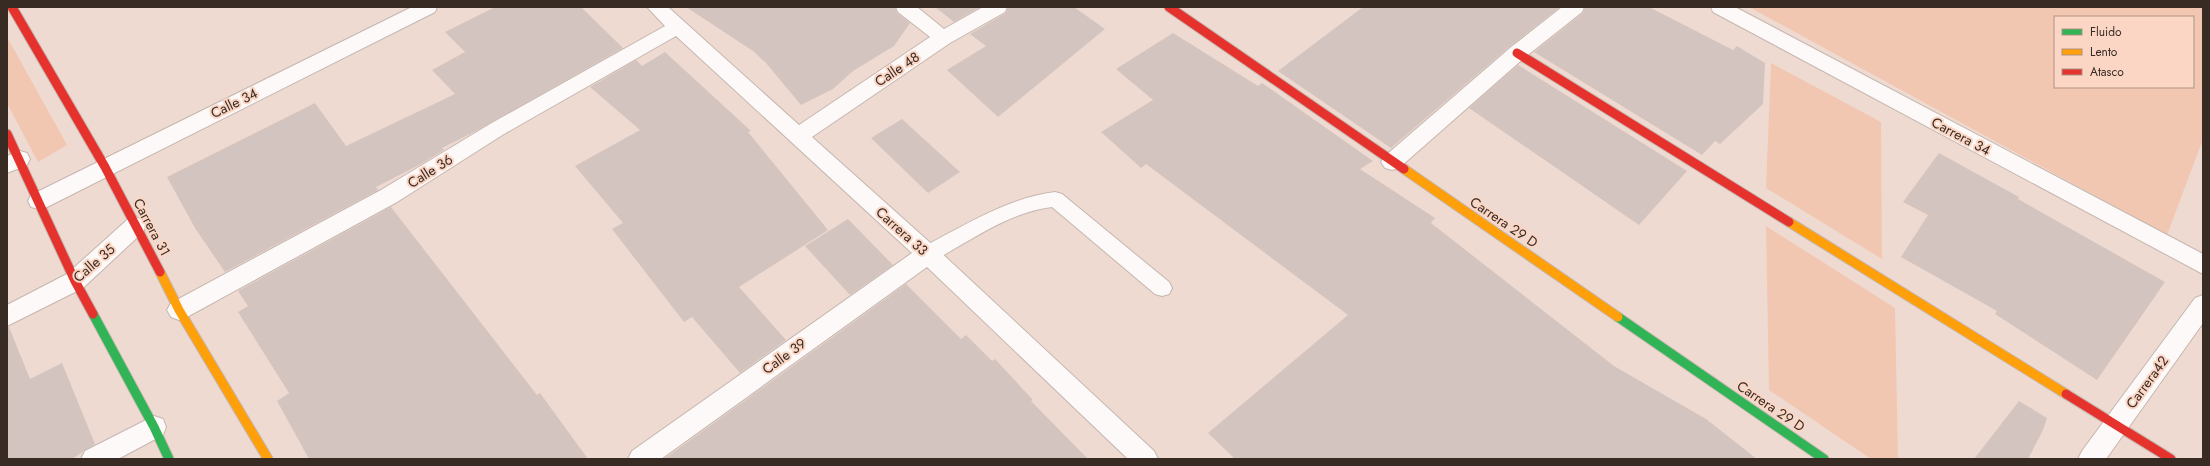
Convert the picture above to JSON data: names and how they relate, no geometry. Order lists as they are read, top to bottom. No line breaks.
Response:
{"streets":{"street":["Calle 48","Calle 34","Carrera 34","Calle 36","Carrera 29 D","Carrera 31","Carrera 33","Calle 35","Calle 39","Carrera42"]},"crossings":[["Calle 48","Carrera 33"],["Calle 34","Carrera 31"],["Calle 36","Carrera 31"],["Calle 36","Carrera 33"],["Carrera 31","Calle 35"],["Carrera 33","Calle 39"]],"legend":["Fluido","Lento","Atasco"]}
